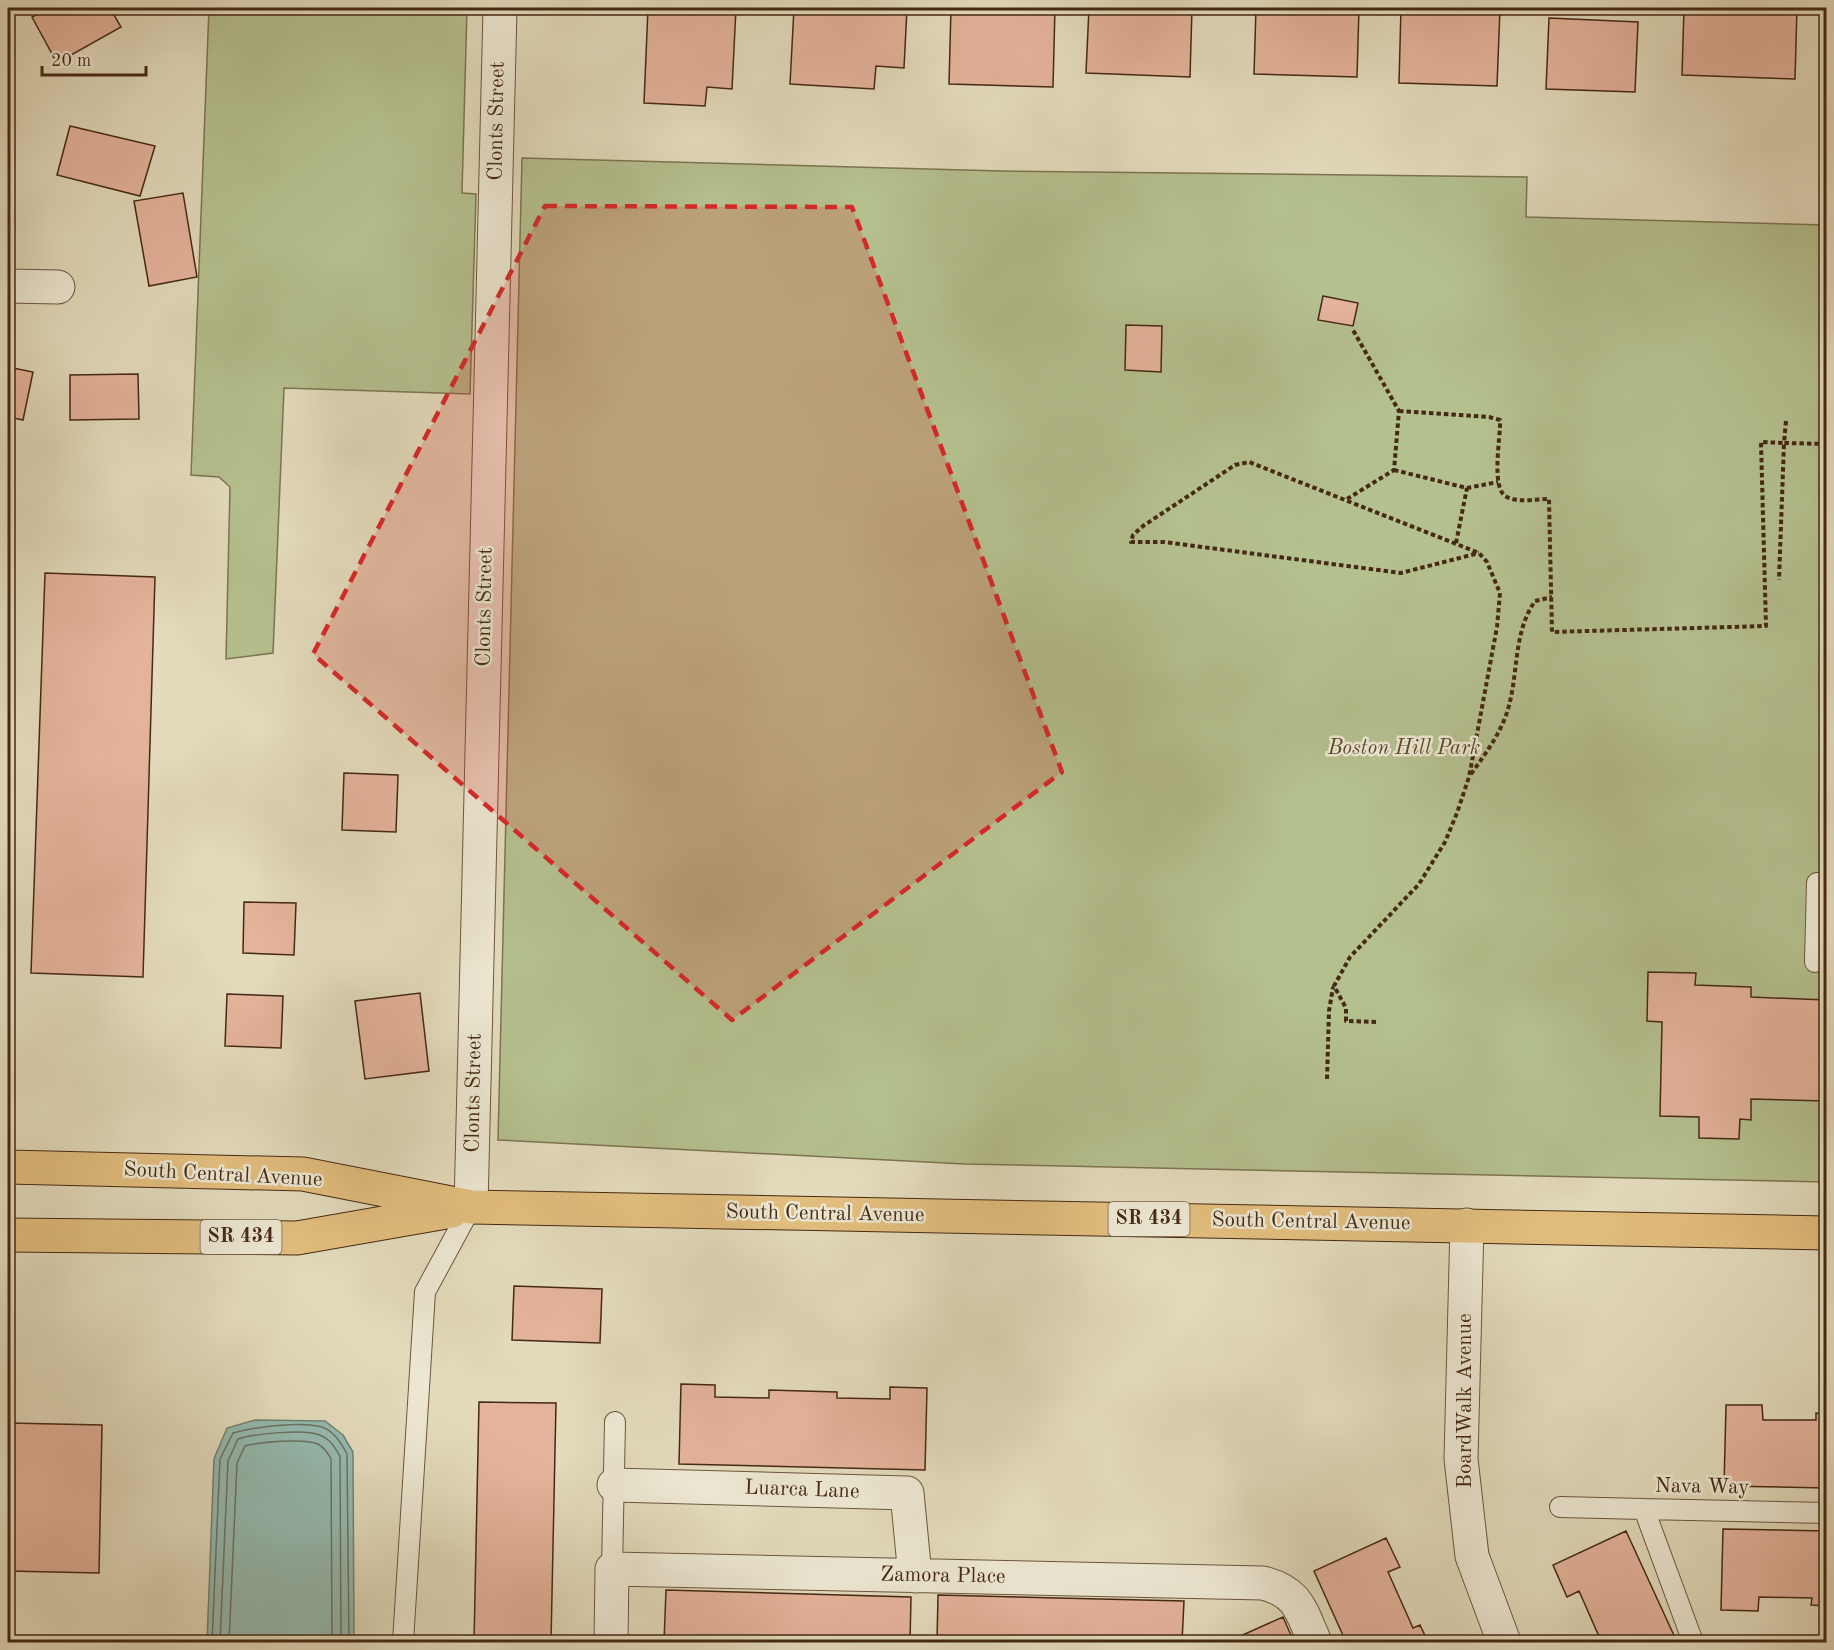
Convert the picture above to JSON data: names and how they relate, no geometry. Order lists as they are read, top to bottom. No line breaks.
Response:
{"streets":{"main road":["South Central Avenue","SR 434"],"street":["Clonts Street","BoardWalk Avenue","Luarca Lane","Zamora Place"],"lane":["Nava Way"]},"crossings":[["Clonts Street","South Central Avenue"],["South Central Avenue","BoardWalk Avenue"],["Luarca Lane","Zamora Place"]],"parks":["Boston Hill Park"],"scale_bar":"20 m"}
